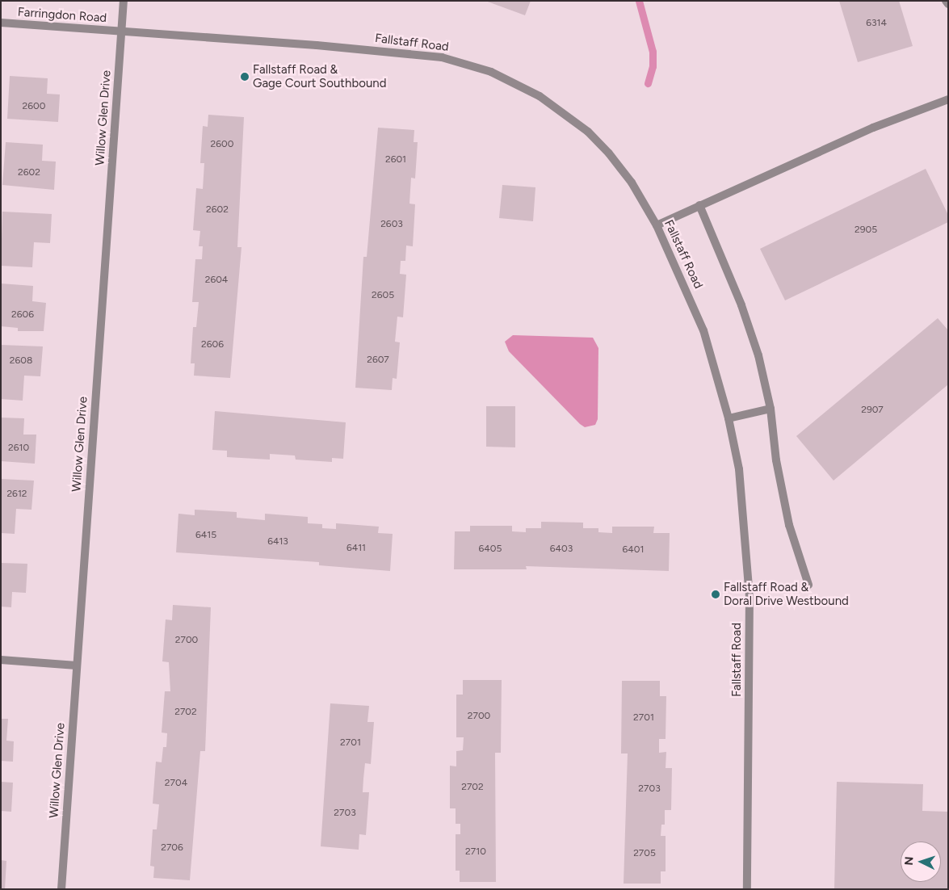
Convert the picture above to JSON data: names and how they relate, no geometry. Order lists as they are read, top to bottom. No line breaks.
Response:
{"streets":{"street":["Farringdon Road","Fallstaff Road","Willow Glen Drive"]},"crossings":[["Farringdon Road","Fallstaff Road"],["Farringdon Road","Willow Glen Drive"],["Fallstaff Road","Willow Glen Drive"]],"places":["Fallstaff Road & Gage Court Southbound","Fallstaff Road & Doral Drive Westbound"],"house_numbers":["6314","2600","2600","2601","2602","2602","2603","2905","2604","2605","2606","2606","2607","2608","2907","2610","2612","6415","6413","6411","6405","6403","6401","2700","2702","2700","2701","2701","2704","2702","2703","2703","2706","2710","2705"],"north":"left"}
